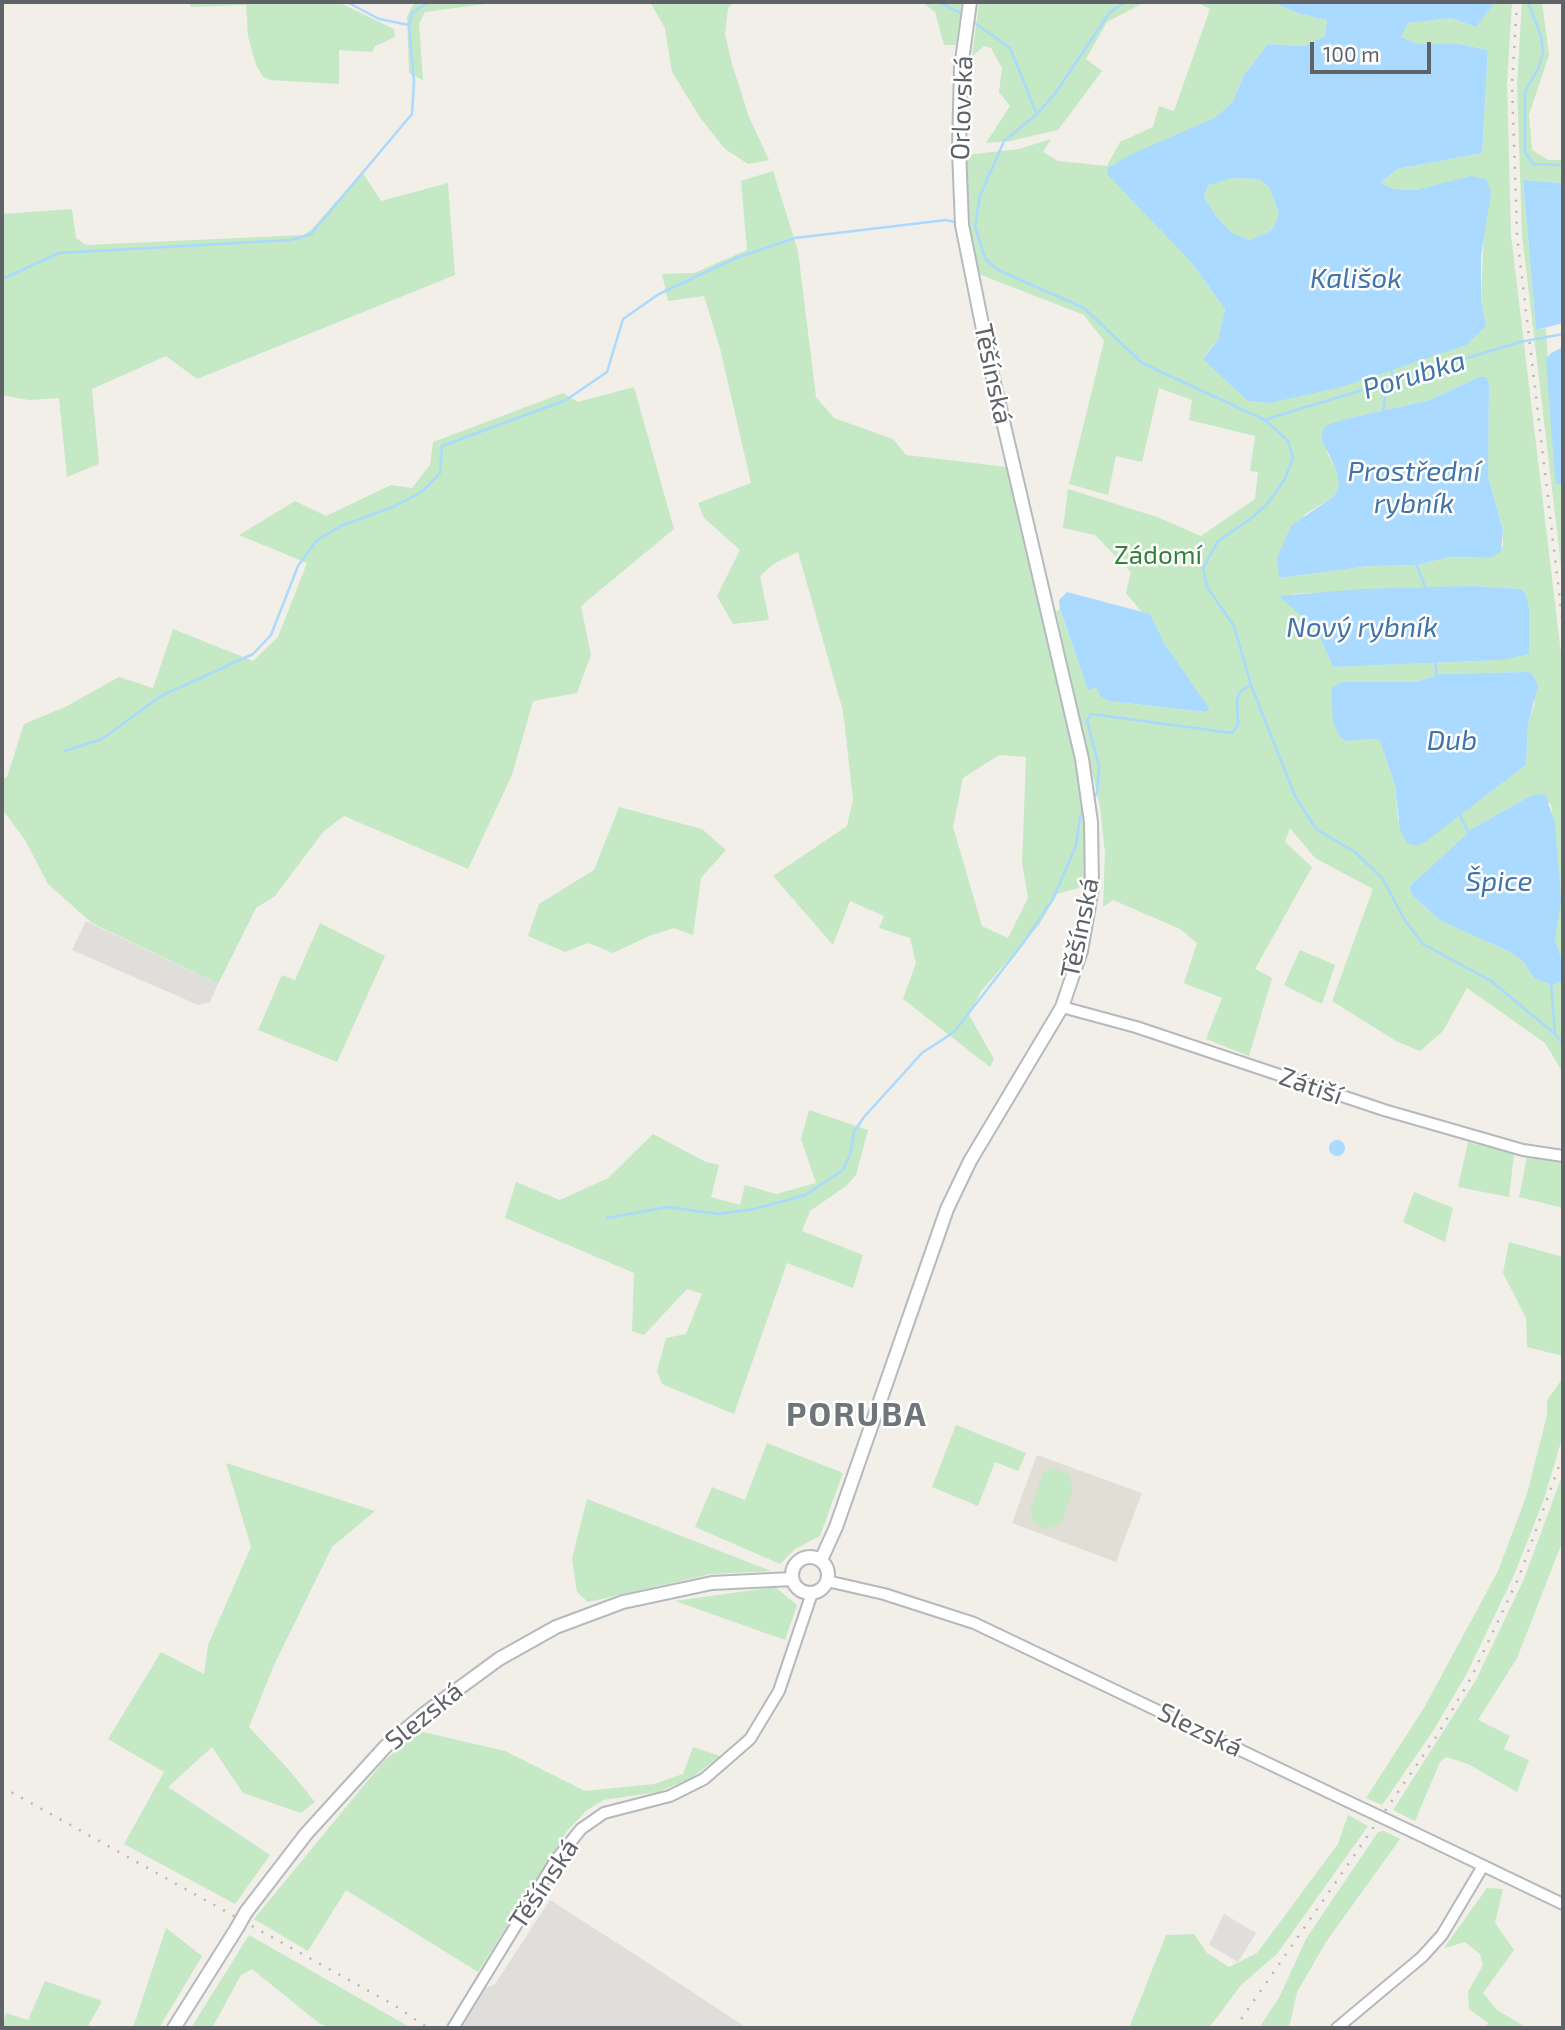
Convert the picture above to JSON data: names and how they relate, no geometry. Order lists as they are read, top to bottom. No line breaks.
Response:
{"streets":{"main road":["Orlovská","Těšínská","Slezská"],"street":["Zátiší"]},"crossings":[["Orlovská","Těšínská"],["Těšínská","Zátiší"],["Těšínská","Slezská"]],"districts":["PORUBA"],"water":["Kališok","Porubka","Prostřední rybník","Nový rybník","Dub","Špice"],"parks":["Zádomí"],"scale_bar":"100 m"}
